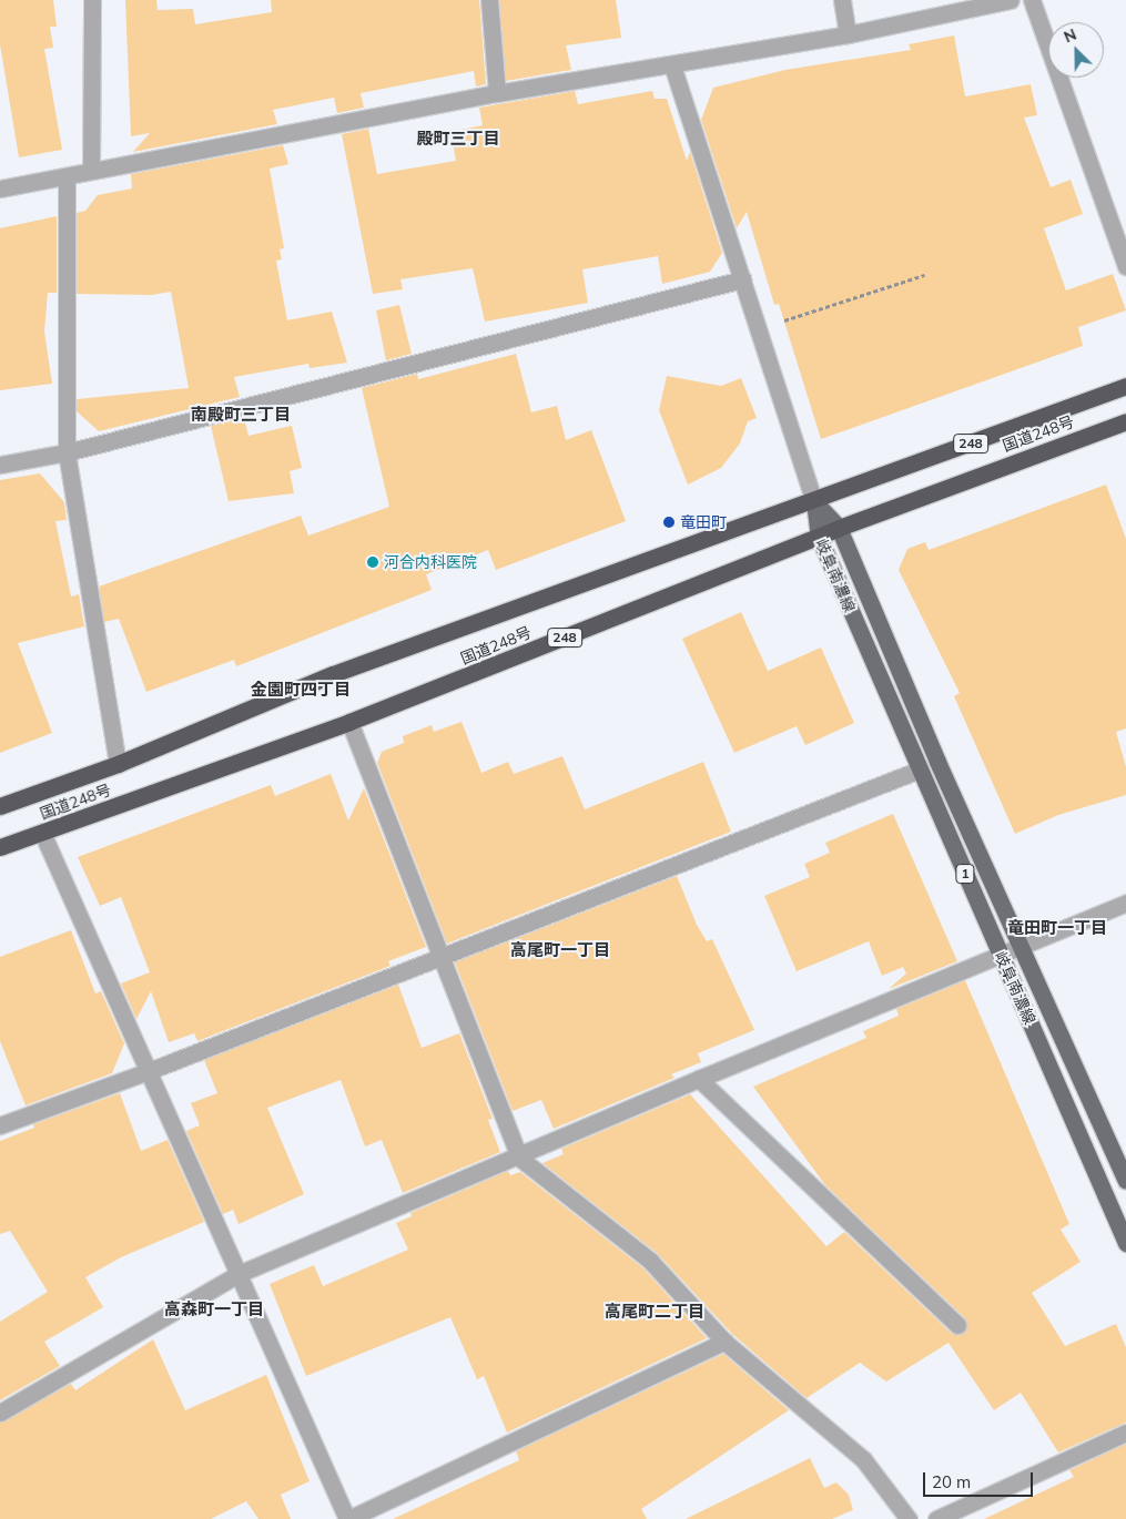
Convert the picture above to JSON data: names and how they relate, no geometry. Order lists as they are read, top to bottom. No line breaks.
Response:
{"streets":{"highway":["国道248号","248"],"main road":["岐阜南濃線","1"]},"crossings":[["国道248号","岐阜南濃線"]],"districts":["殿町三丁目","南殿町三丁目","金園町四丁目","竜田町一丁目","高尾町一丁目","高森町一丁目","高尾町二丁目"],"places":["竜田町","河合内科医院"],"scale_bar":"20 m","north":"top left"}
